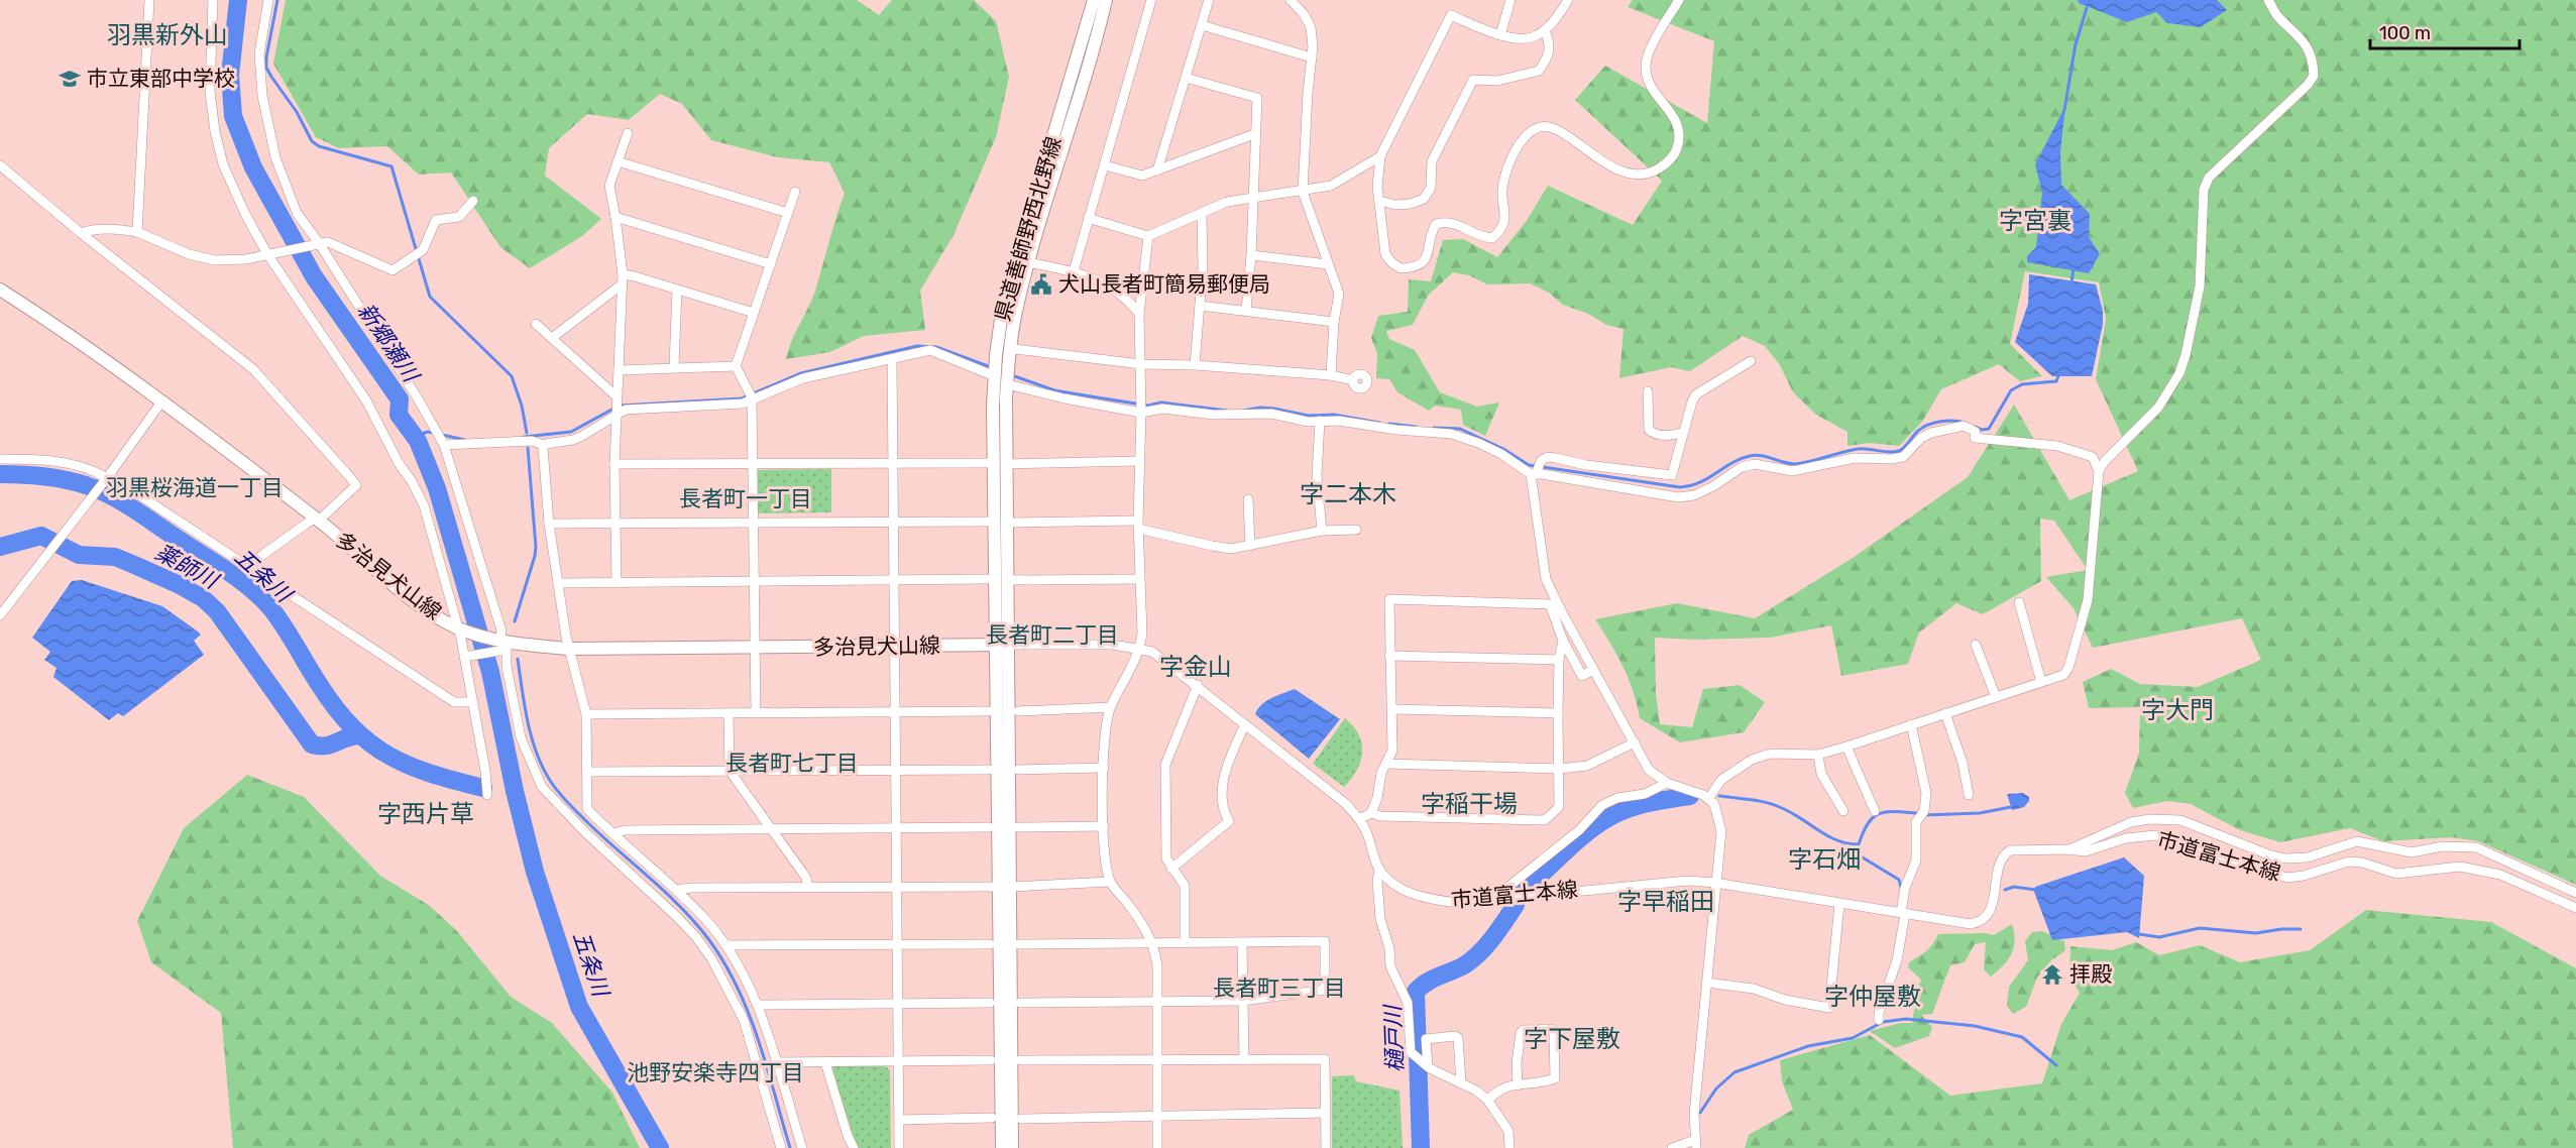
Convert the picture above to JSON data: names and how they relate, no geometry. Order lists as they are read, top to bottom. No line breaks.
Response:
{"streets":{"main road":["県道善師野西北野線","多治見犬山線"],"street":["市道富士本線"]},"crossings":[["県道善師野西北野線","多治見犬山線"]],"districts":["羽黒新外山","字宮裏","羽黒桜海道一丁目","字二本木","長者町一丁目","長者町二丁目","字金山","字大門","長者町七丁目","字稲干場","字西片草","字石畑","字早稲田","長者町三丁目","字仲屋敷","字下屋敷","池野安楽寺四丁目"],"water":["新郷瀬川","薬師川","五条川","樋戸川"],"places":{"school or university":["市立東部中学校"],"public building":["犬山長者町簡易郵便局"],"temple":["拝殿"]},"scale_bar":"100 m"}
